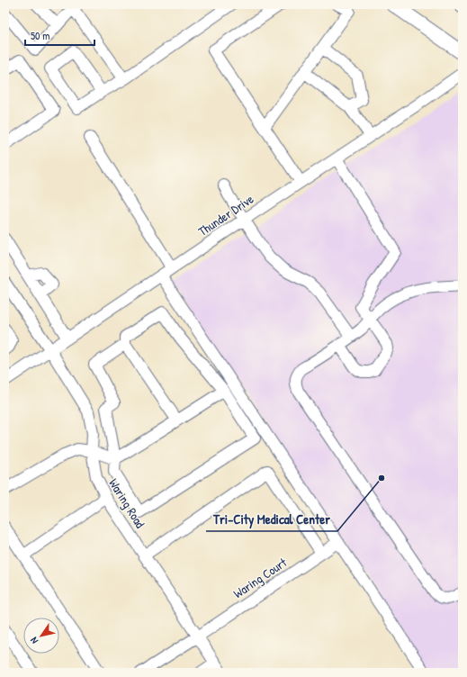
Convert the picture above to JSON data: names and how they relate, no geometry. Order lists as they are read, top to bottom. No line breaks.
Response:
{"streets":{"street":["Thunder Drive","Waring Road","Waring Court"]},"crossings":[["Thunder Drive","Waring Road"],["Waring Road","Waring Court"]],"places":["Tri-City Medical Center"],"scale_bar":"50 m","north":"bottom left"}
